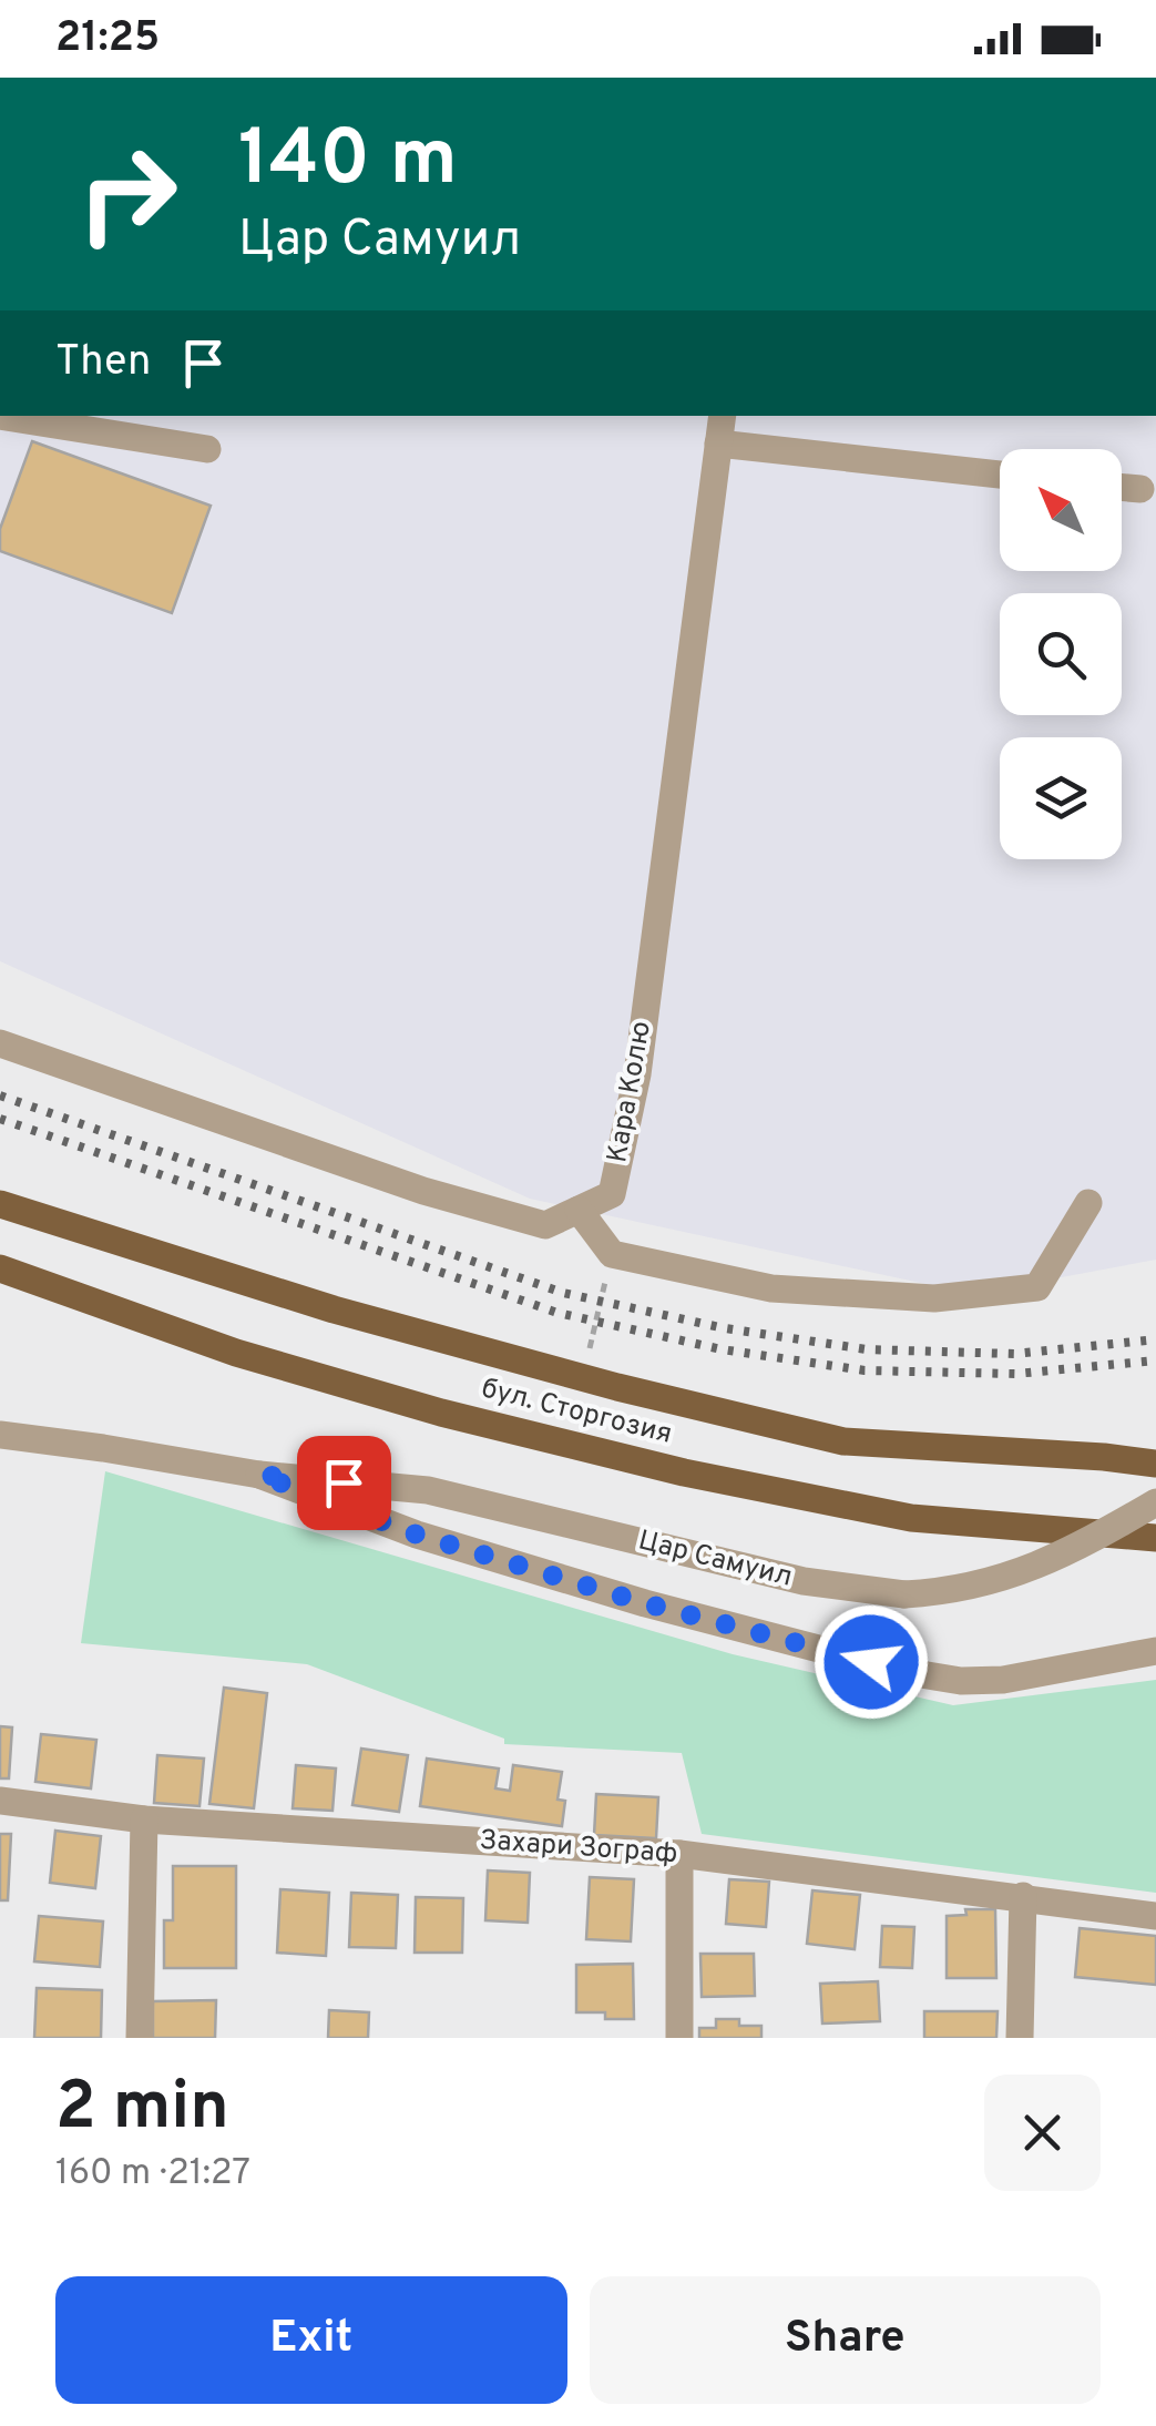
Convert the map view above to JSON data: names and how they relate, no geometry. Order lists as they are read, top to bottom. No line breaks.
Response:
{"streets":{"main road":["бул. Сторгозия"],"street":["Кара Колю","Цар Самуил","Захари Зограф"]},"north":"top left","page":{"status":"21:25","turn":["140 m","Цар Самуил"],"then":"Then","heading":["2 min","160 m · 21:27"],"buttons":["Exit","Share"]}}
